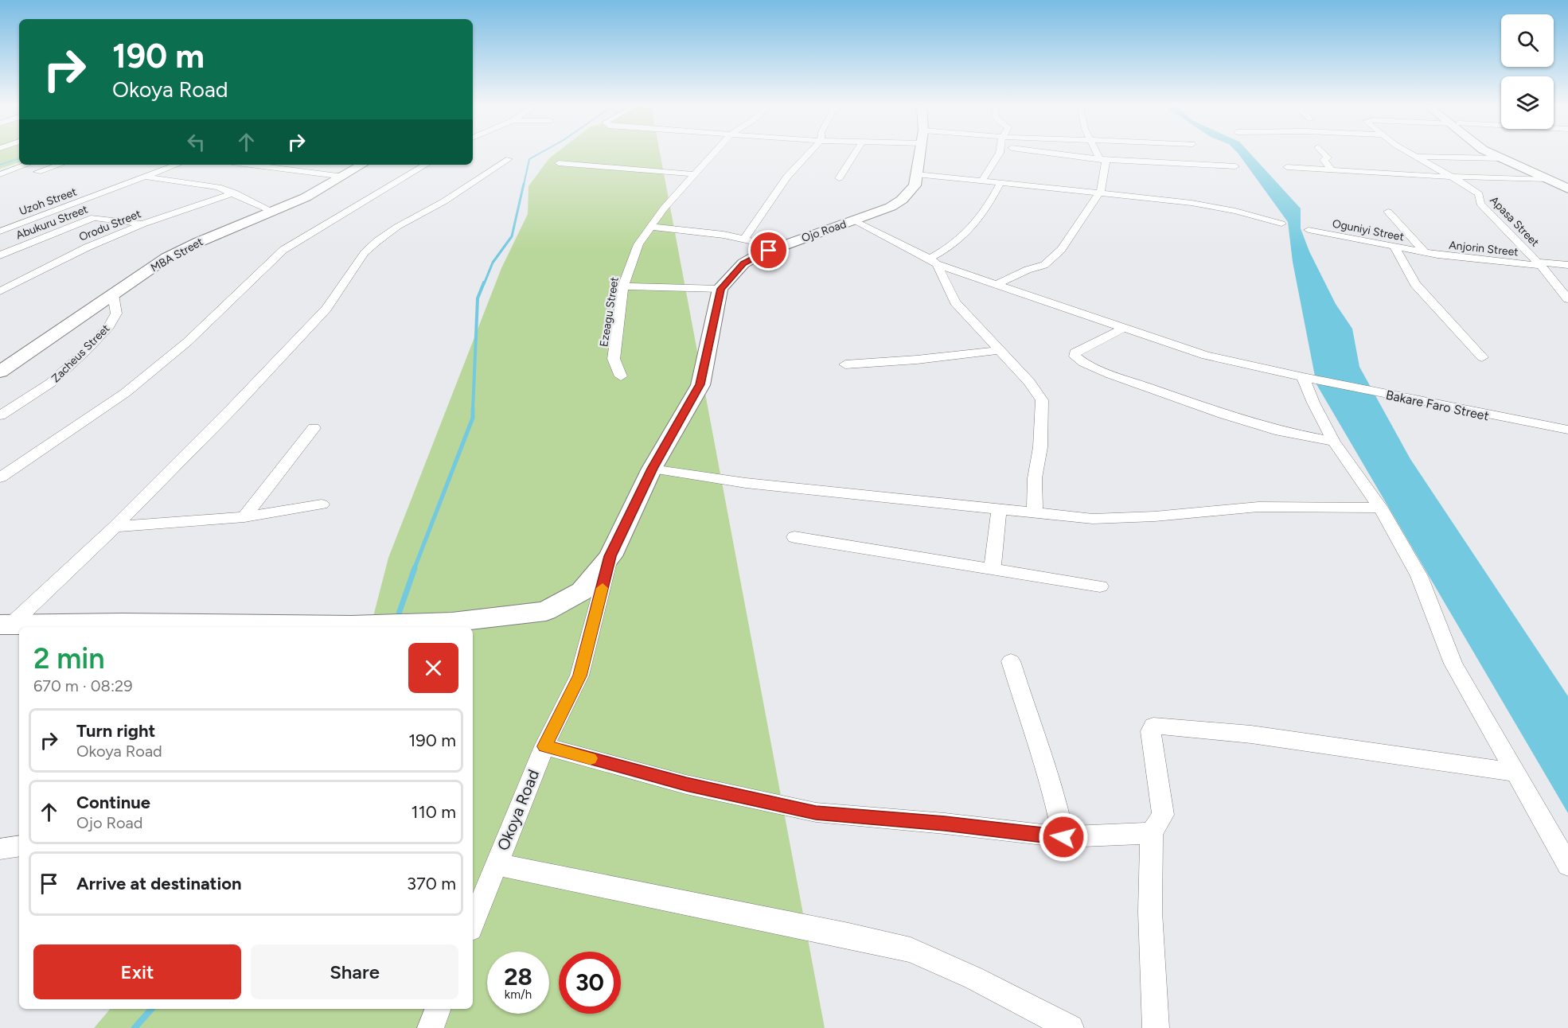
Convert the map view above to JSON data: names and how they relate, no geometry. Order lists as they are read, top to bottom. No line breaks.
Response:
{"streets":{"street":["Uzoh Street","Apasa Street","Abukuru Street","Orodu Street","Oguniyi Street","Ojo Road","Anjorin Street","MBA Street","Ezeagu Street","Zacheus Street","Bakare Faro Street","Okoya Road"]},"crossings":[["Apasa Street","Anjorin Street"],["Abukuru Street","Orodu Street"],["Oguniyi Street","Anjorin Street"],["Ojo Road","Bakare Faro Street"],["MBA Street","Zacheus Street"]],"page":{"turn":["190 m","Okoya Road"],"heading":["2 min","670 m · 08:29"],"list":[{"name":"Turn right","note":"Okoya Road","value":"190 m"},{"name":"Continue","note":"Ojo Road","value":"110 m"},{"name":"Arrive at destination","value":"370 m"}],"buttons":["Exit","Share"],"speed":"28 km/h","limit":"30"}}
